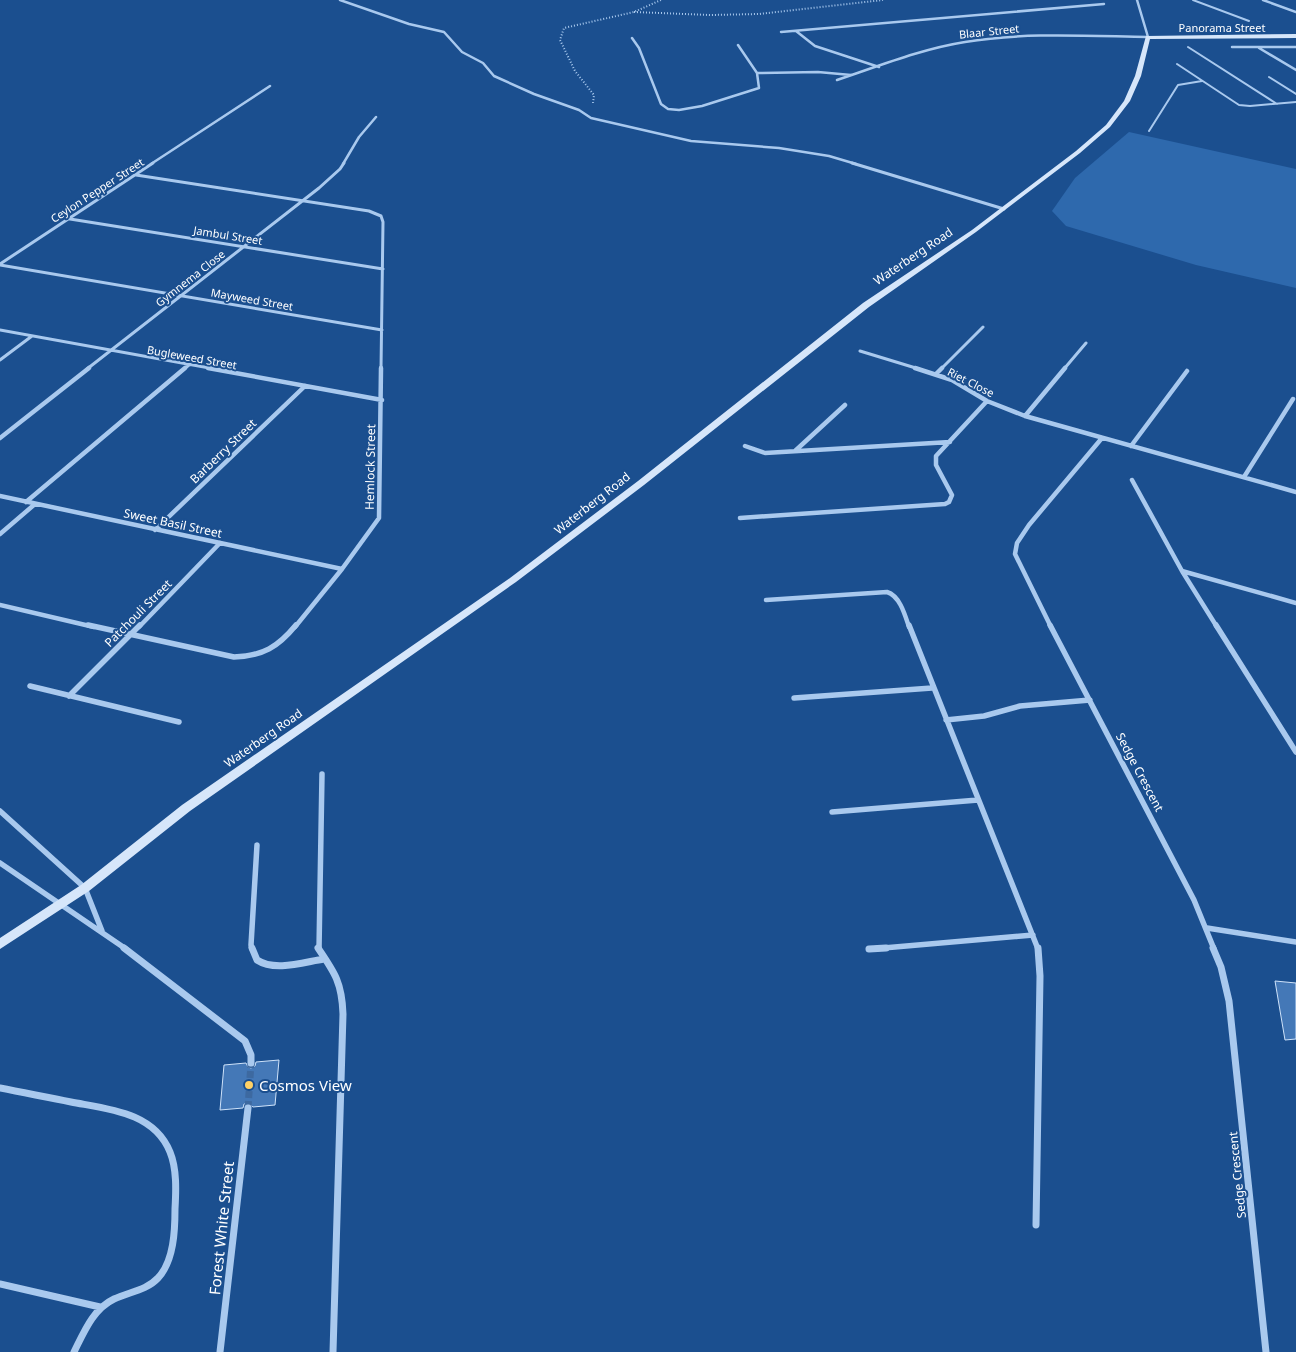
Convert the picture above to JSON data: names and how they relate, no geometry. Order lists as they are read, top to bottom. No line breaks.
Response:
{"streets":{"street":["Panorama Street","Blaar Street","Ceylon Pepper Street","Jambul Street","Waterberg Road","Gymnema Close","Mayweed Street","Bugleweed Street","Riet Close","Barberry Street","Hemlock Street","Sweet Basil Street","Patchouli Street","Sedge Crescent","Forest White Street"]},"crossings":[["Panorama Street","Blaar Street"],["Panorama Street","Waterberg Road"],["Blaar Street","Waterberg Road"],["Ceylon Pepper Street","Jambul Street"],["Ceylon Pepper Street","Mayweed Street"],["Ceylon Pepper Street","Hemlock Street"],["Jambul Street","Gymnema Close"],["Jambul Street","Hemlock Street"],["Gymnema Close","Mayweed Street"],["Gymnema Close","Bugleweed Street"],["Gymnema Close","Hemlock Street"],["Mayweed Street","Hemlock Street"],["Bugleweed Street","Barberry Street"],["Bugleweed Street","Hemlock Street"],["Riet Close","Sedge Crescent"],["Barberry Street","Sweet Basil Street"],["Hemlock Street","Sweet Basil Street"],["Hemlock Street","Patchouli Street"],["Sweet Basil Street","Patchouli Street"]],"places":["Cosmos View"]}
